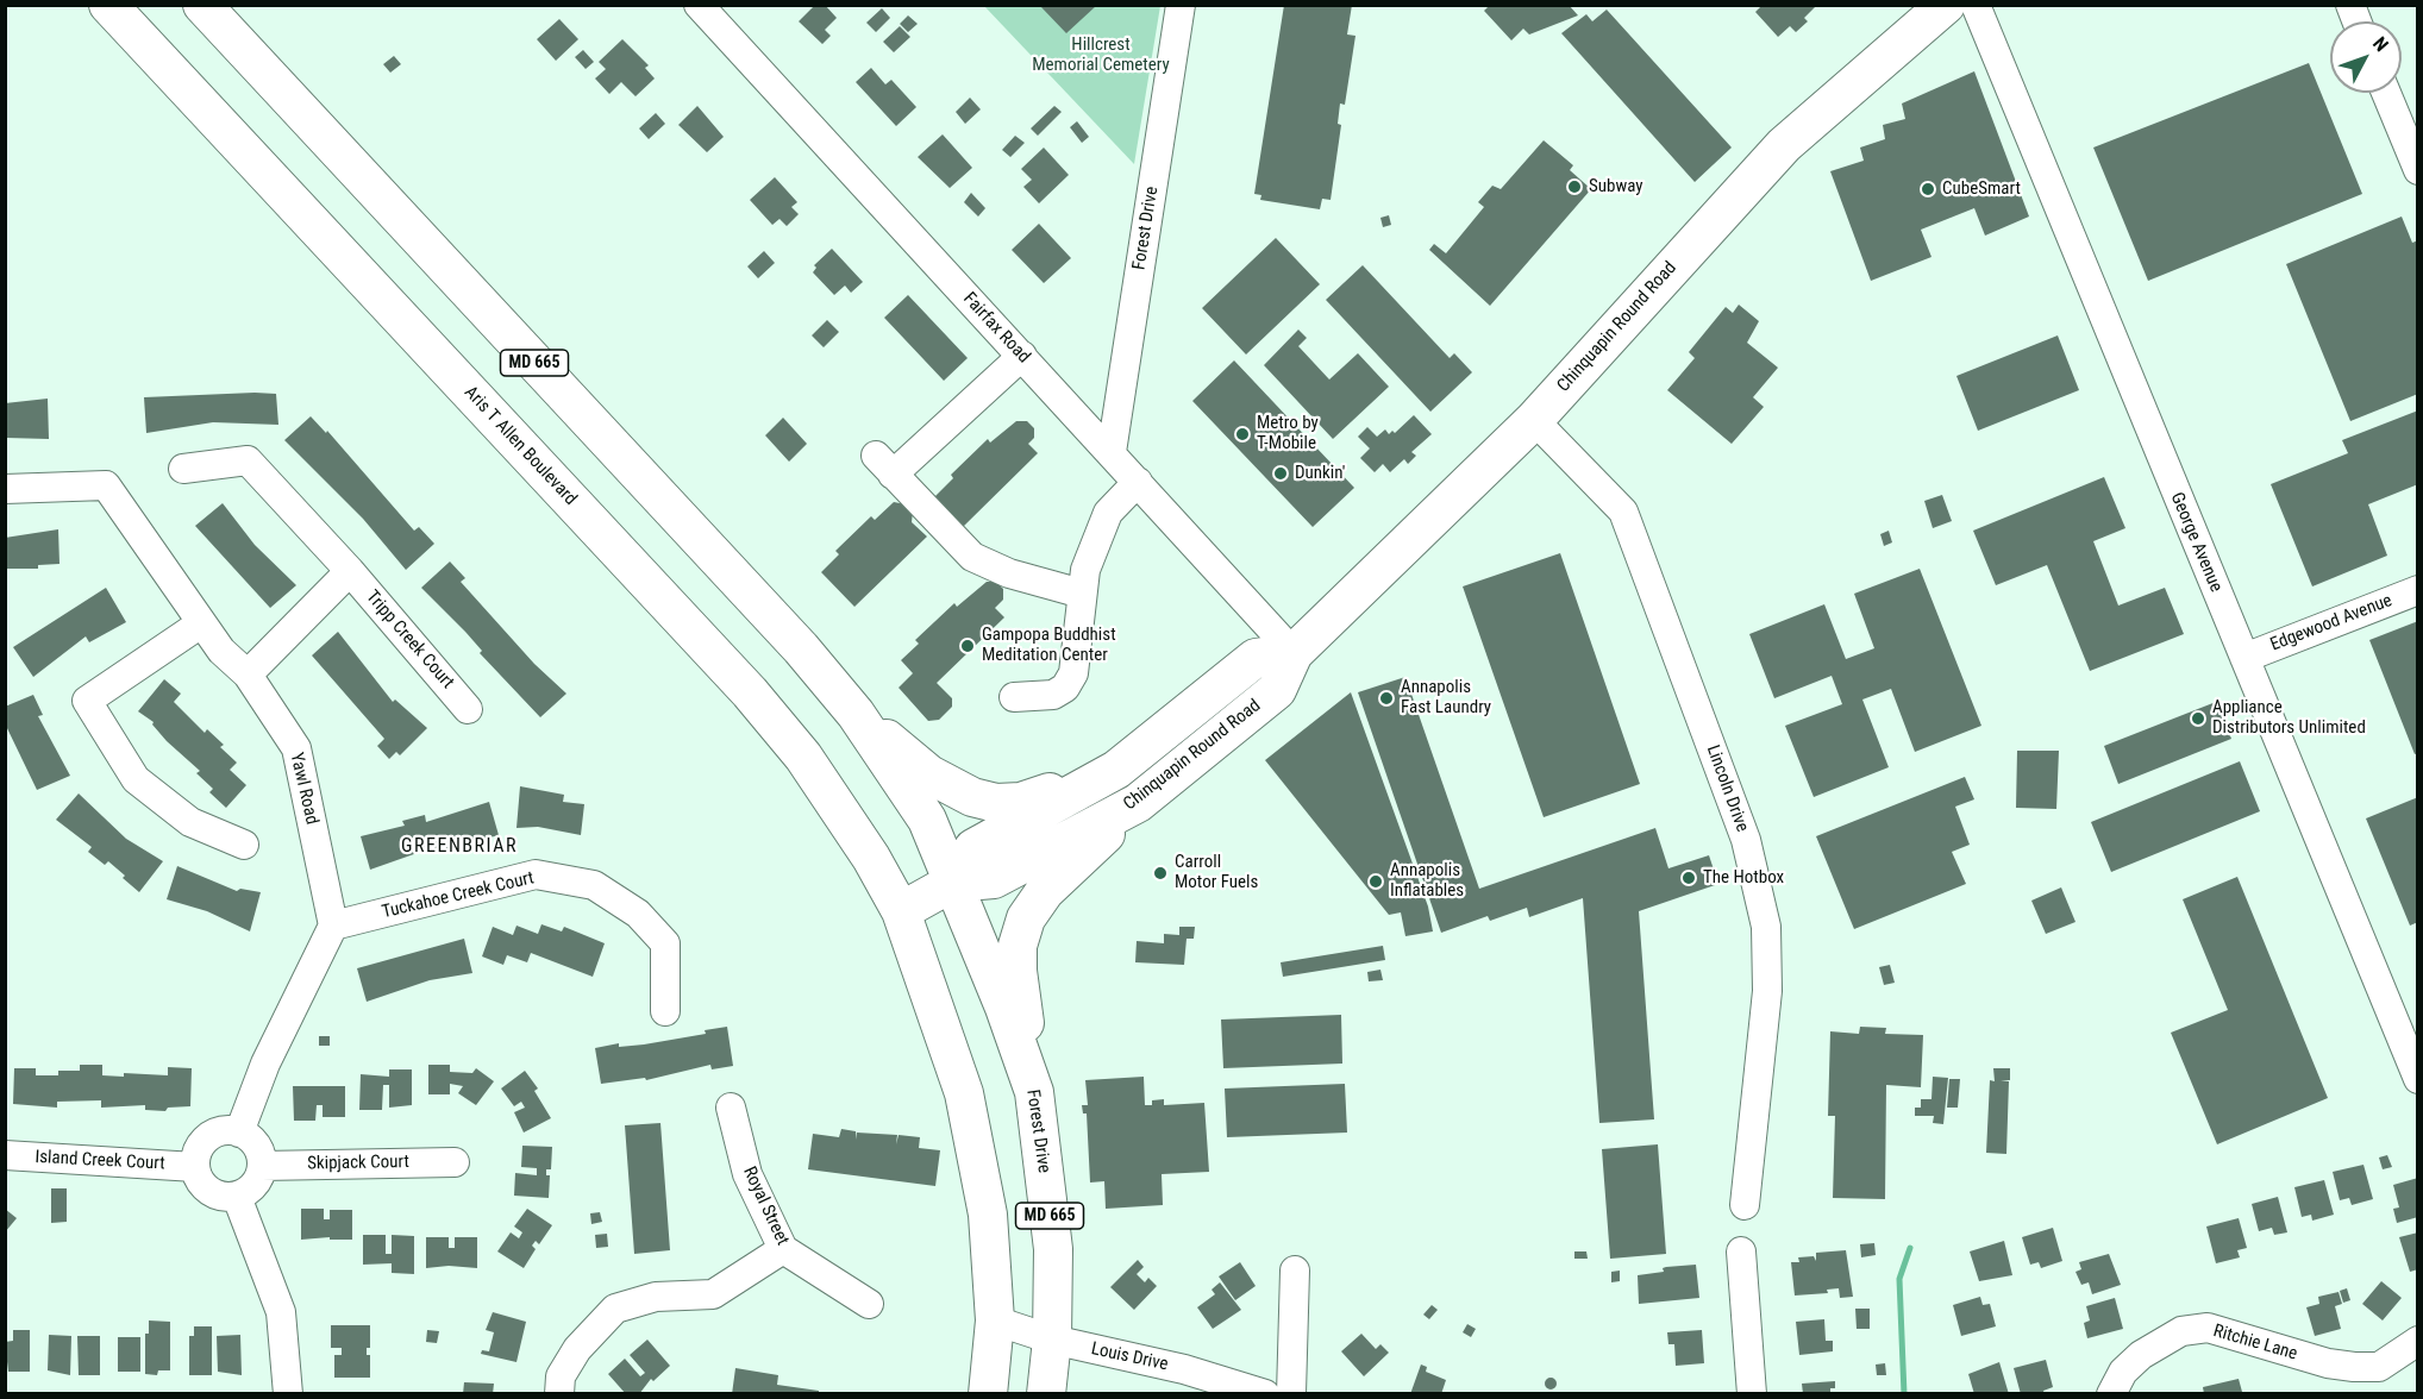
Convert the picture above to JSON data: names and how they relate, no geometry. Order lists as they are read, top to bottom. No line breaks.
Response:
{"streets":{"main road":["Forest Drive","Chinquapin Round Road","MD 665","Aris T Allen Boulevard"],"street":["Fairfax Road","George Avenue","Edgewood Avenue","Tripp Creek Court","Yawl Road","Lincoln Drive","Tuckahoe Creek Court","Island Creek Court","Skipjack Court","Royal Street","Ritchie Lane","Louis Drive"]},"crossings":[["Forest Drive","Chinquapin Round Road"],["Forest Drive","Fairfax Road"],["Forest Drive","MD 665"],["Forest Drive","Louis Drive"],["Chinquapin Round Road","Fairfax Road"],["Chinquapin Round Road","MD 665"],["Chinquapin Round Road","Aris T Allen Boulevard"],["Chinquapin Round Road","Lincoln Drive"],["George Avenue","Edgewood Avenue"],["Yawl Road","Tuckahoe Creek Court"],["Island Creek Court","Skipjack Court"]],"districts":["GREENBRIAR"],"parks":["Hillcrest Memorial Cemetery"],"places":["Subway","CubeSmart","Metro by T-Mobile","Dunkin'","Gampopa Buddhist Meditation Center","Annapolis Fast Laundry","Appliance Distributors Unlimited","Carroll Motor Fuels","The Hotbox","Annapolis Inflatables"],"north":"top right"}
